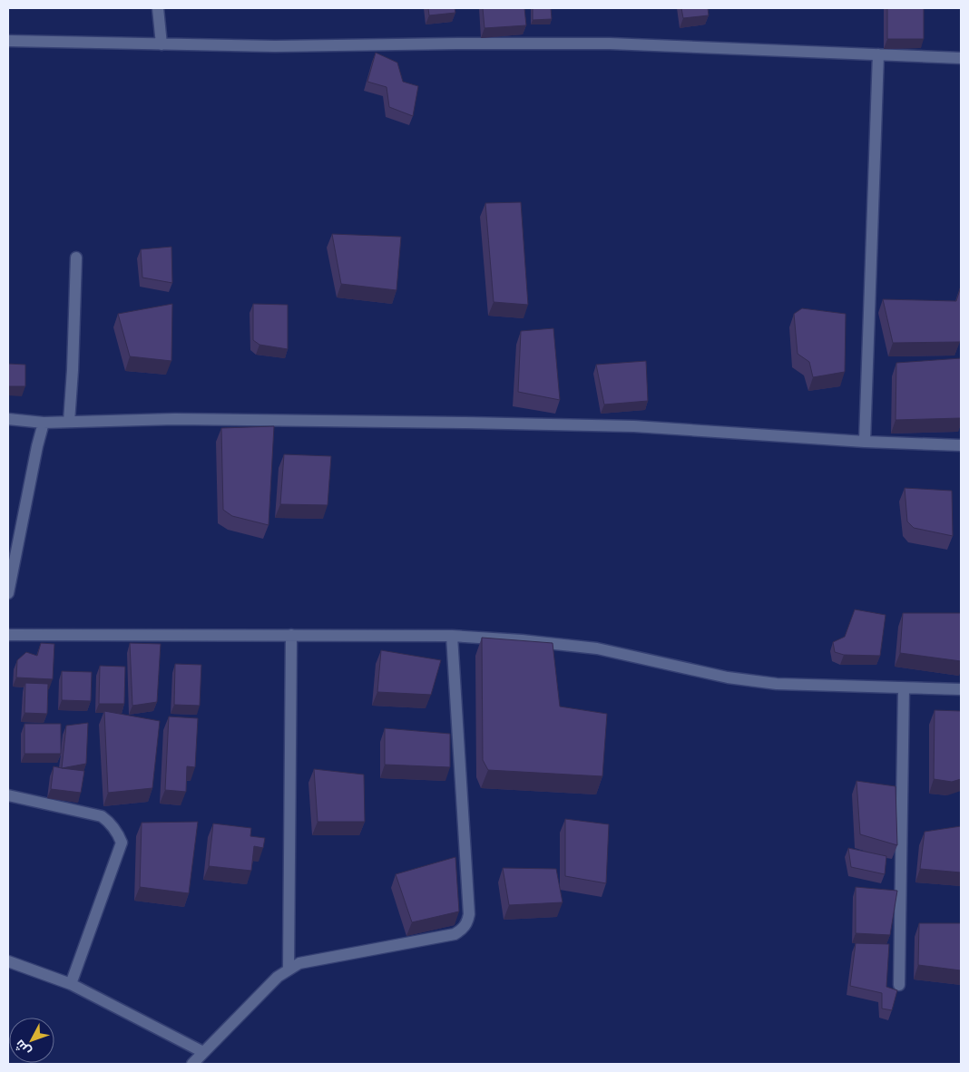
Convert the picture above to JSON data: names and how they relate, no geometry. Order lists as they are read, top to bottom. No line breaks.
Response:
{"north":"bottom left"}
